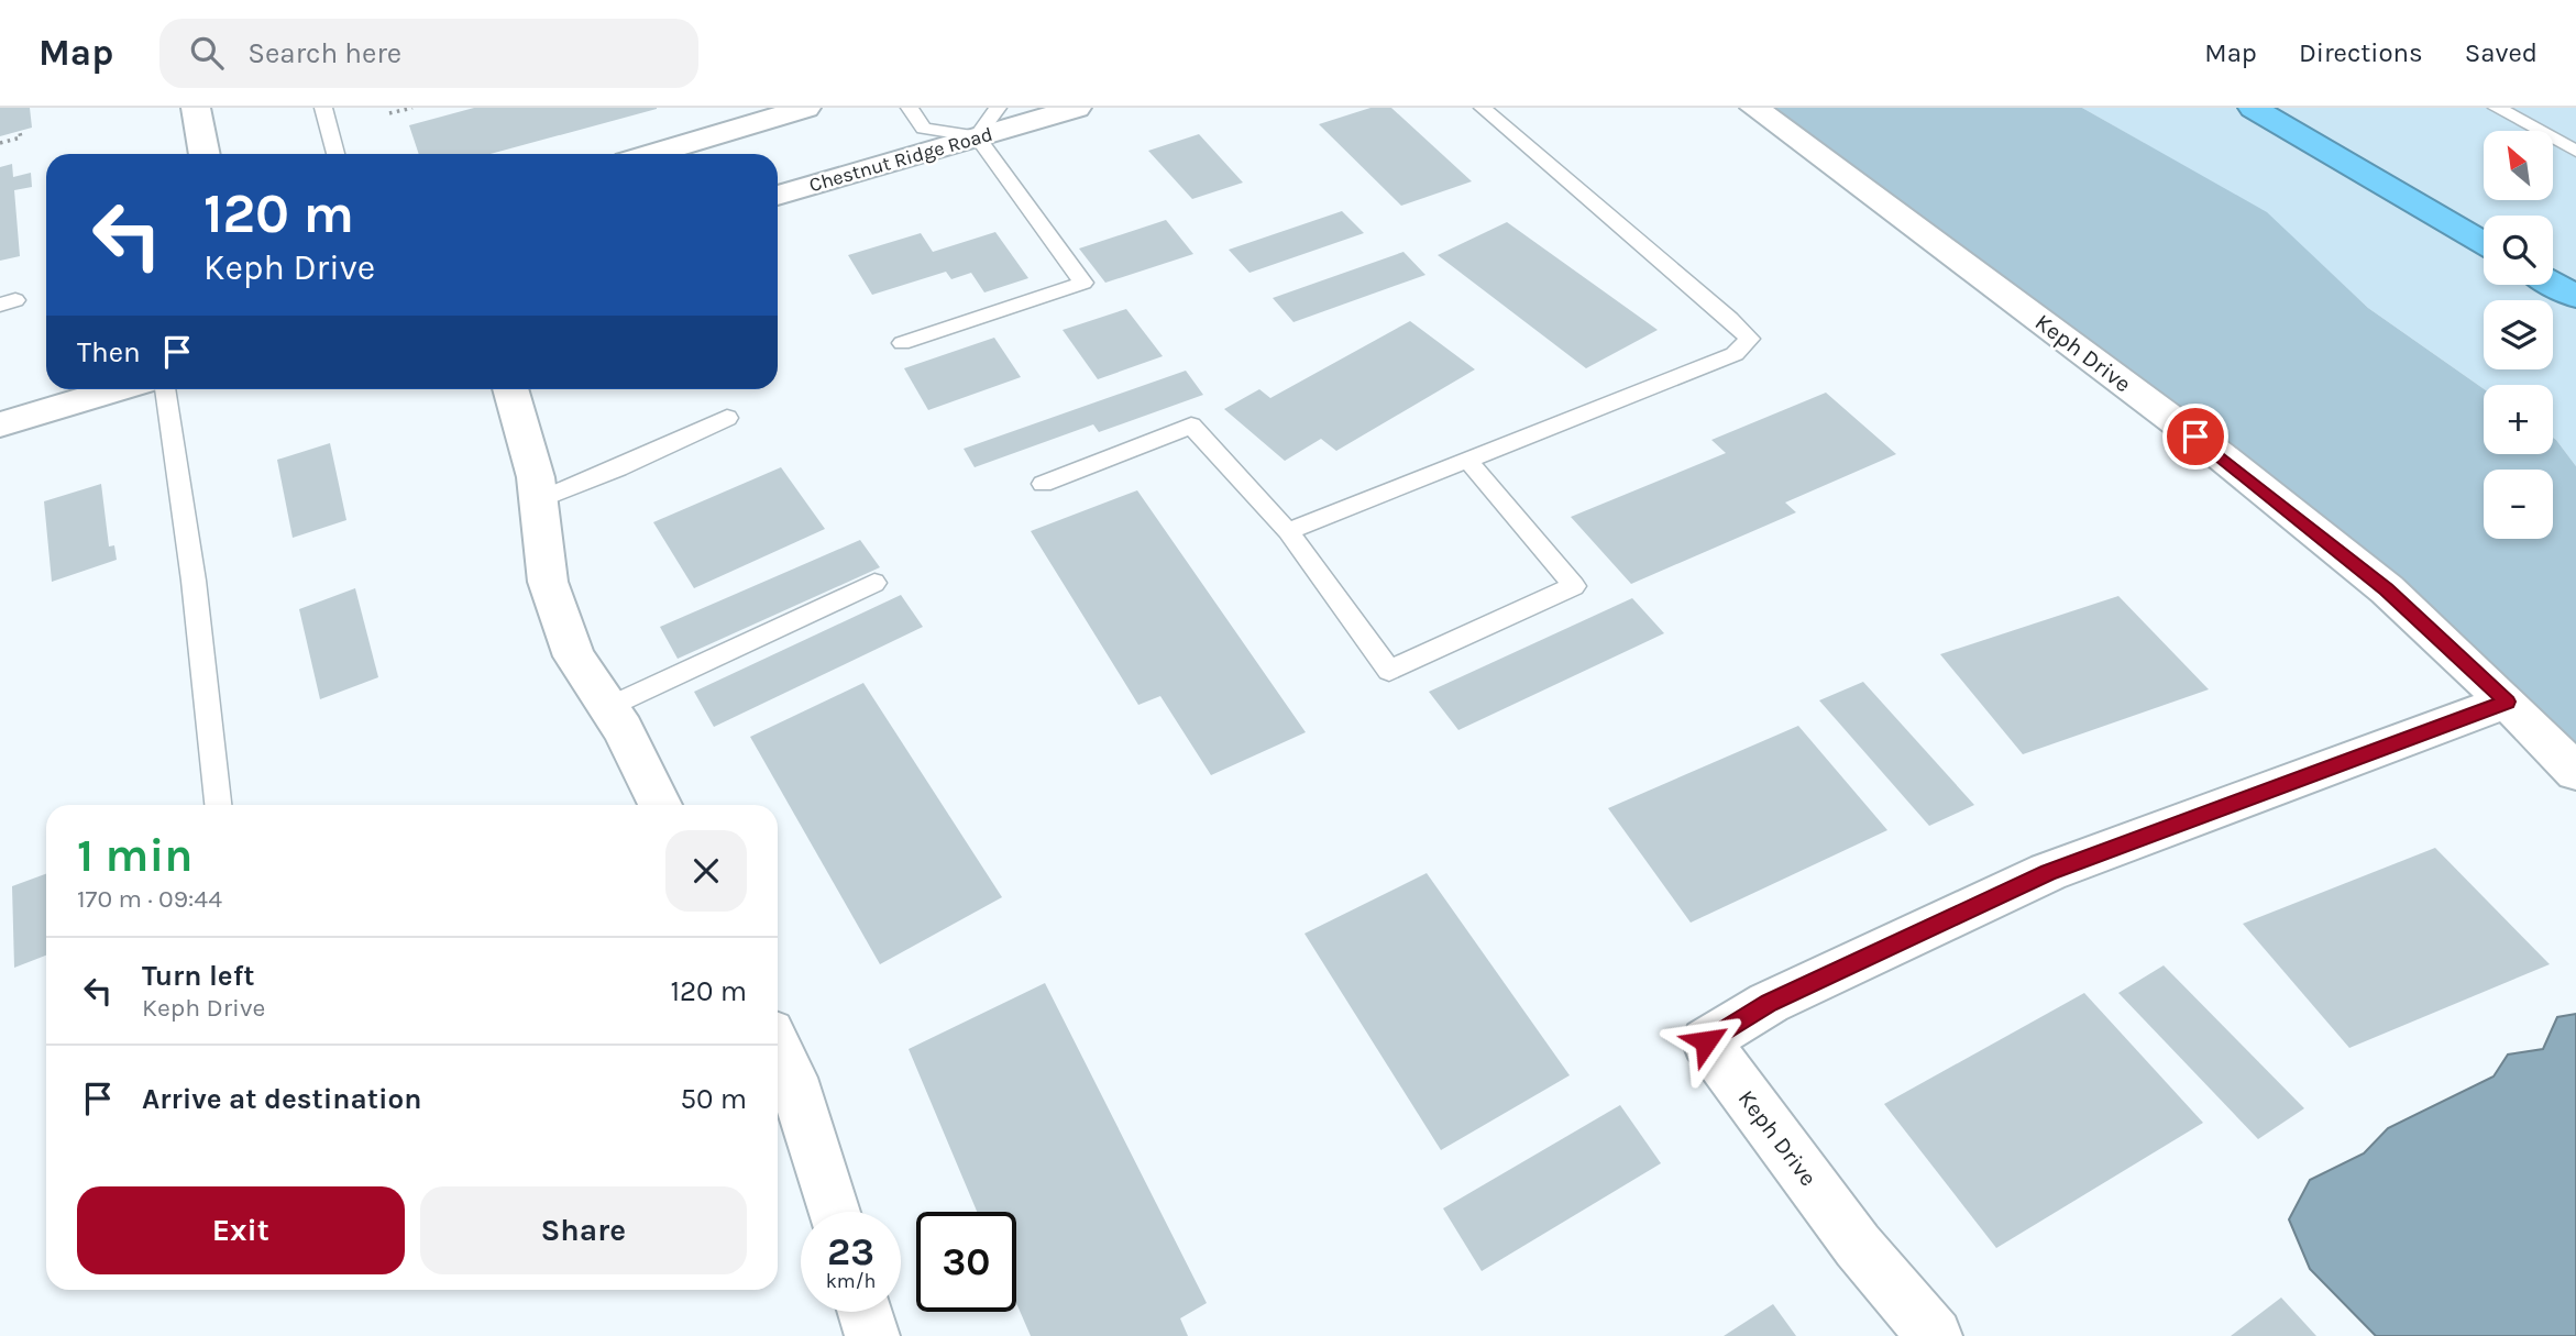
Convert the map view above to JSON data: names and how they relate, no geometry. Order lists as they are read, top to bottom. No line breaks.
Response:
{"streets":{"street":["Chestnut Ridge Road","Keph Drive"]},"north":"top left","page":{"header":"Map","search":"Search here","nav":["Map","Directions","Saved"],"map_buttons":["+","−"],"turn":["120 m","Keph Drive"],"then":"Then","heading":["1 min","170 m · 09:44"],"list":[{"name":"Turn left","note":"Keph Drive","value":"120 m"},{"name":"Arrive at destination","value":"50 m"}],"buttons":["Exit","Share"],"speed":"23 km/h","limit":"30"}}
